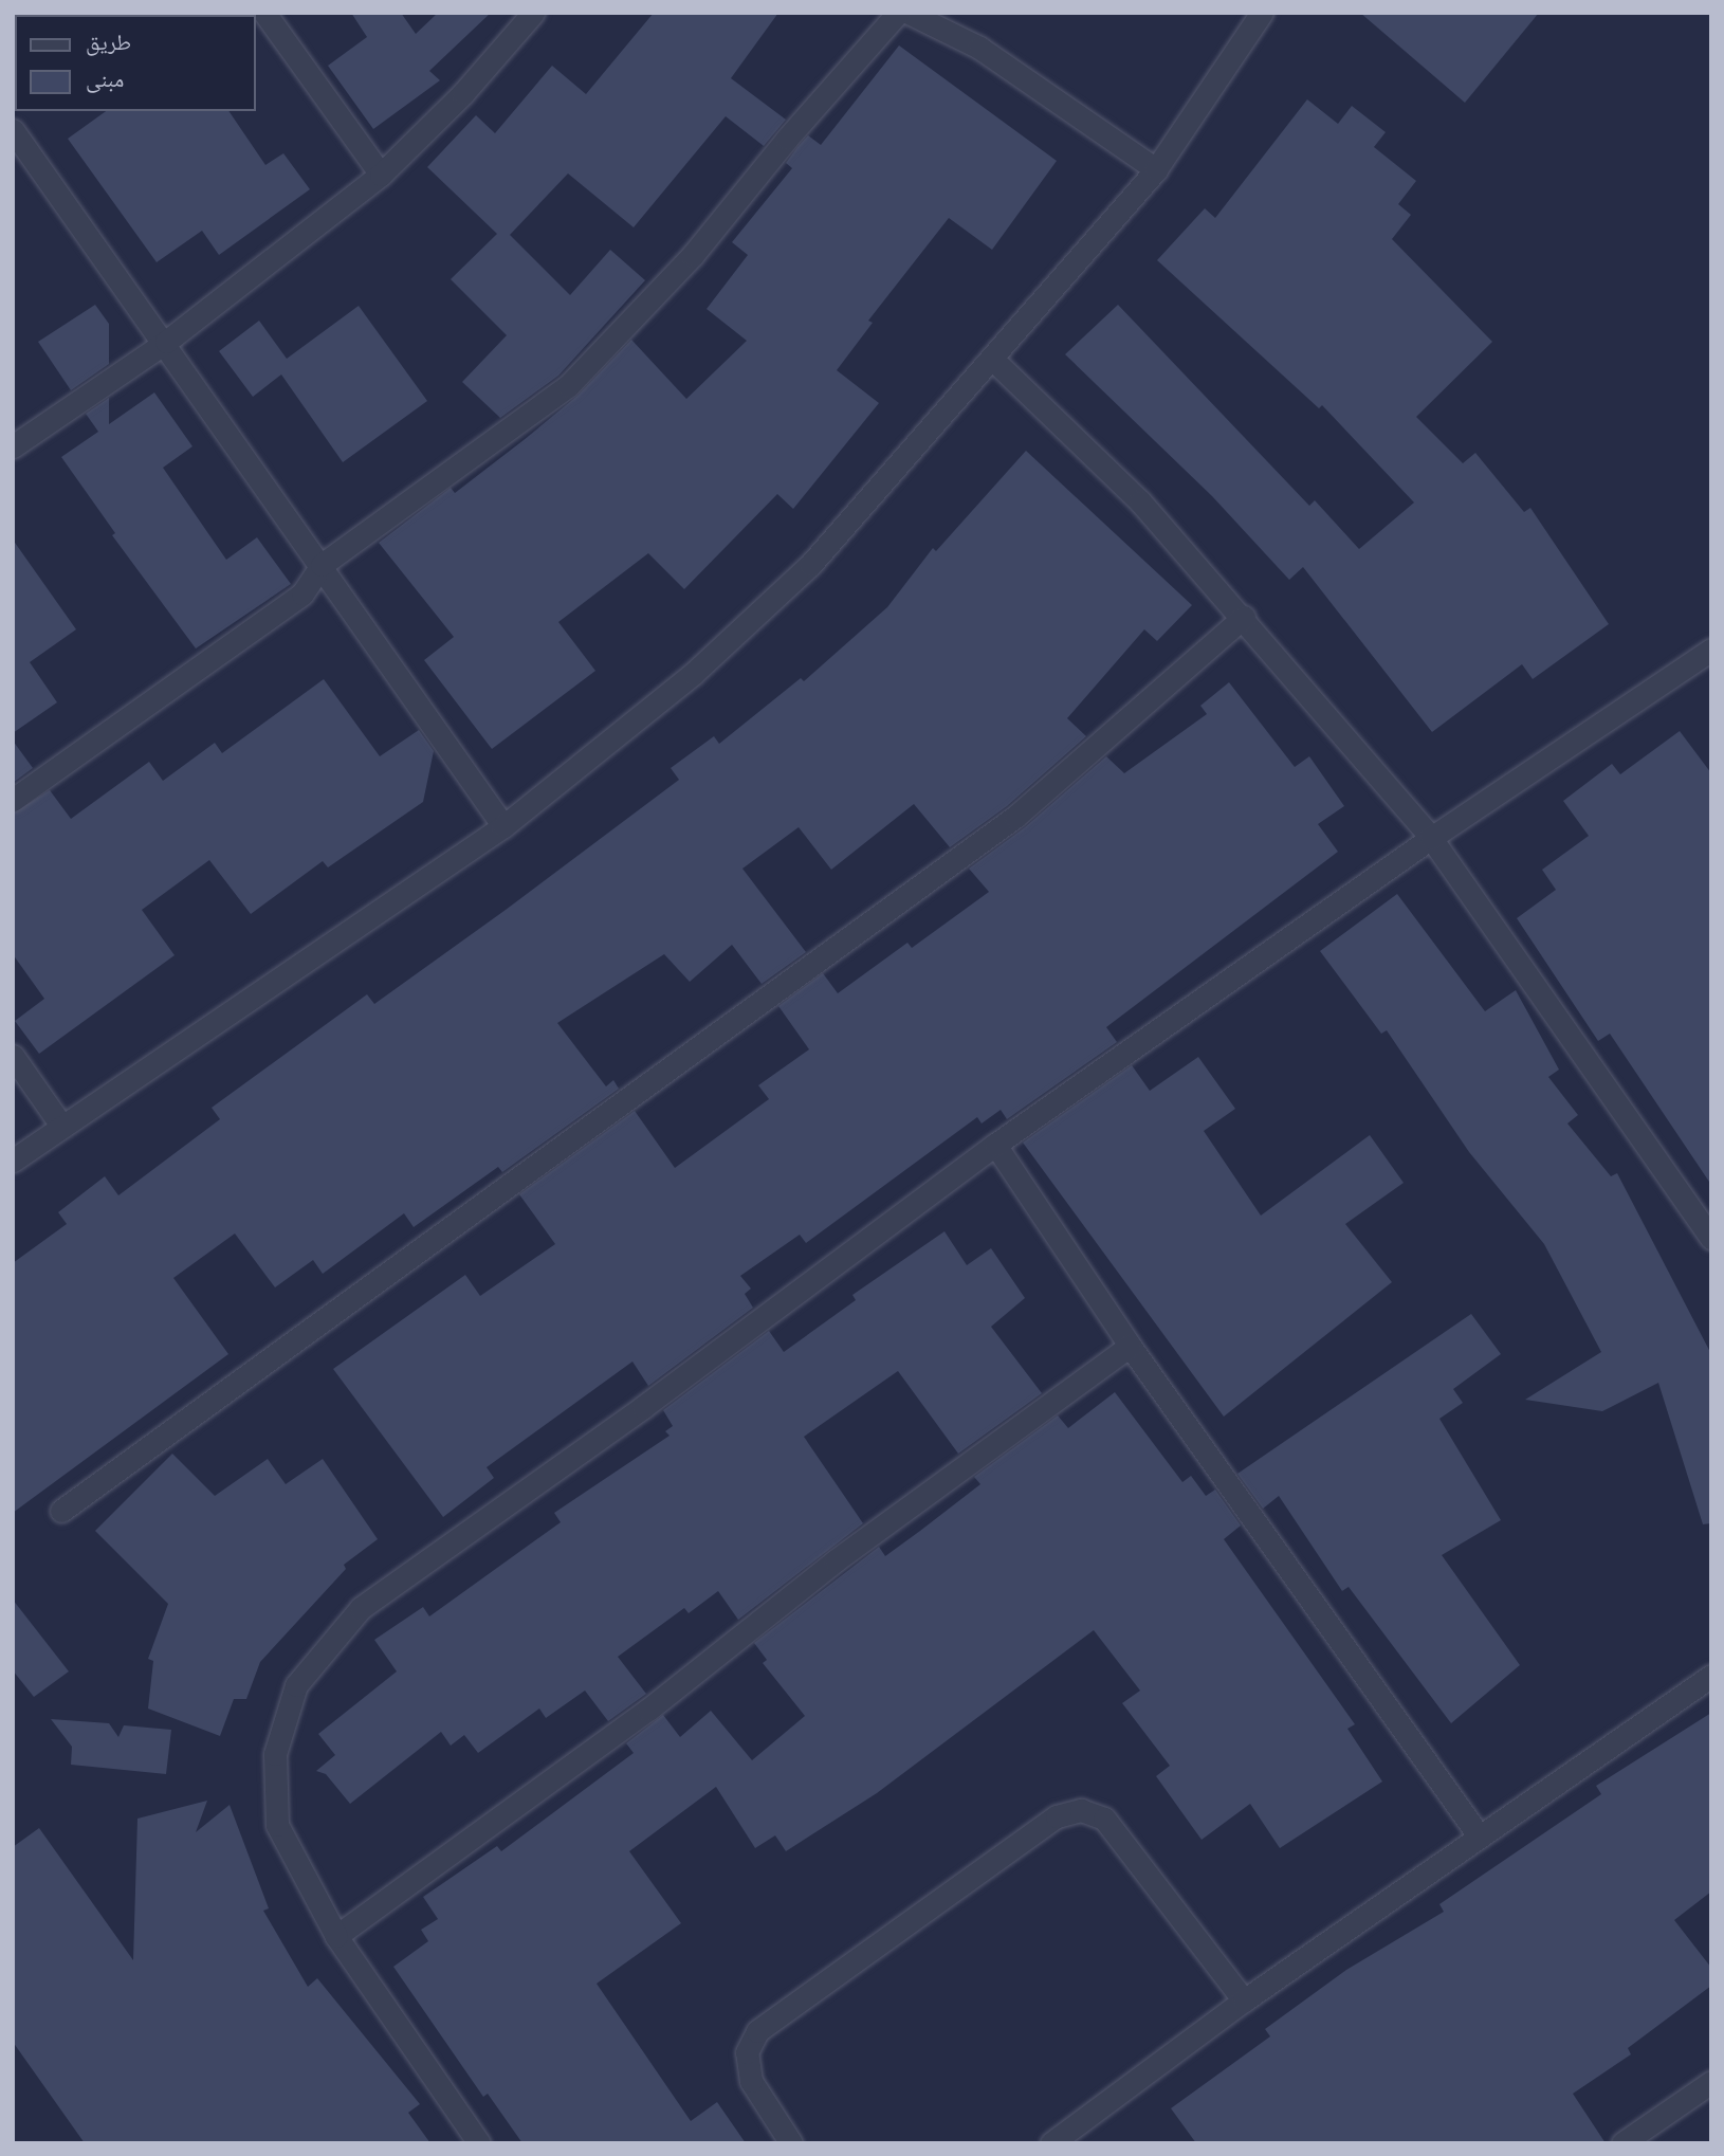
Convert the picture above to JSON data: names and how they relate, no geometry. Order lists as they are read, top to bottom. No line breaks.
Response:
{"legend":["طريق","مبنى"]}
